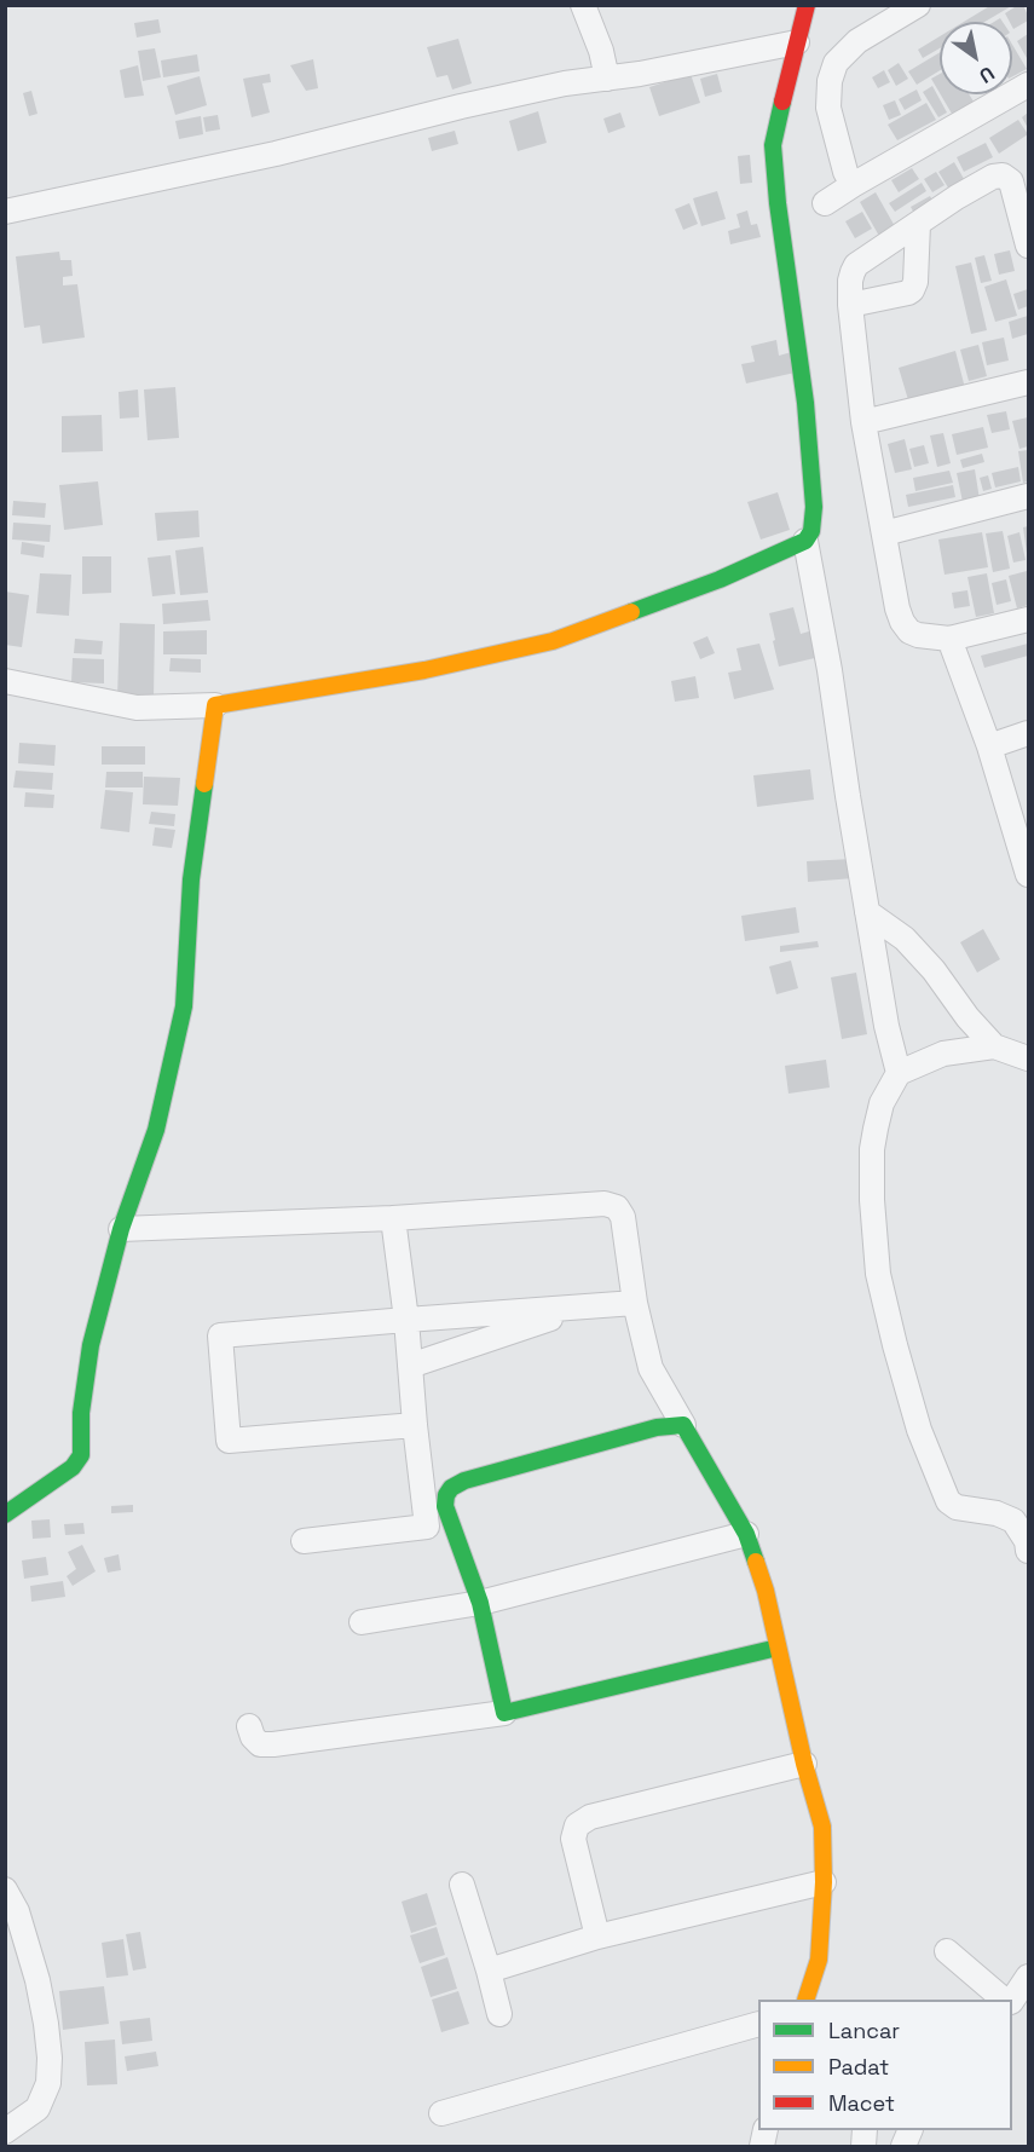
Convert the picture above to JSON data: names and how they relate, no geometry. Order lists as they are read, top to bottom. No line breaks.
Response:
{"legend":["Lancar","Padat","Macet"],"north":"bottom right"}
